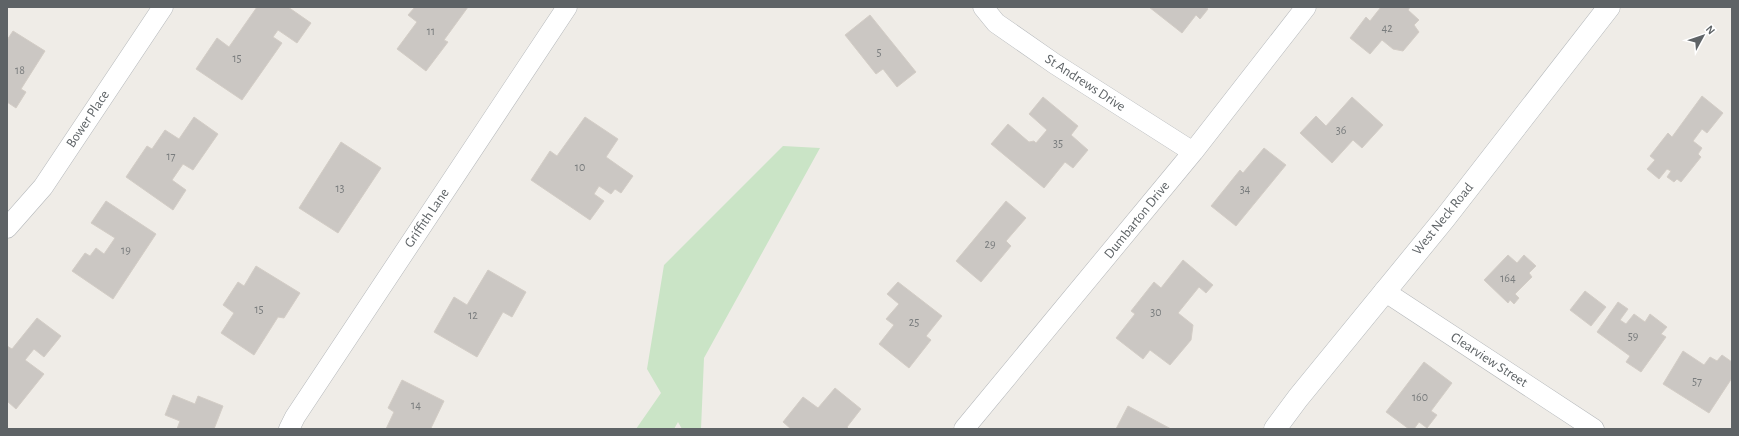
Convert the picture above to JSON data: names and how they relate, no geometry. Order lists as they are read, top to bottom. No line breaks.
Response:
{"streets":{"street":["St Andrews Drive","Bower Place","Griffith Lane","West Neck Road","Dumbarton Drive","Clearview Street"]},"crossings":[["St Andrews Drive","Dumbarton Drive"],["West Neck Road","Clearview Street"]],"house_numbers":["42","11","5","15","18","36","35","17","10","13","34","29","19","164","15","30","12","25","59","57","160","14"],"north":"top right"}
